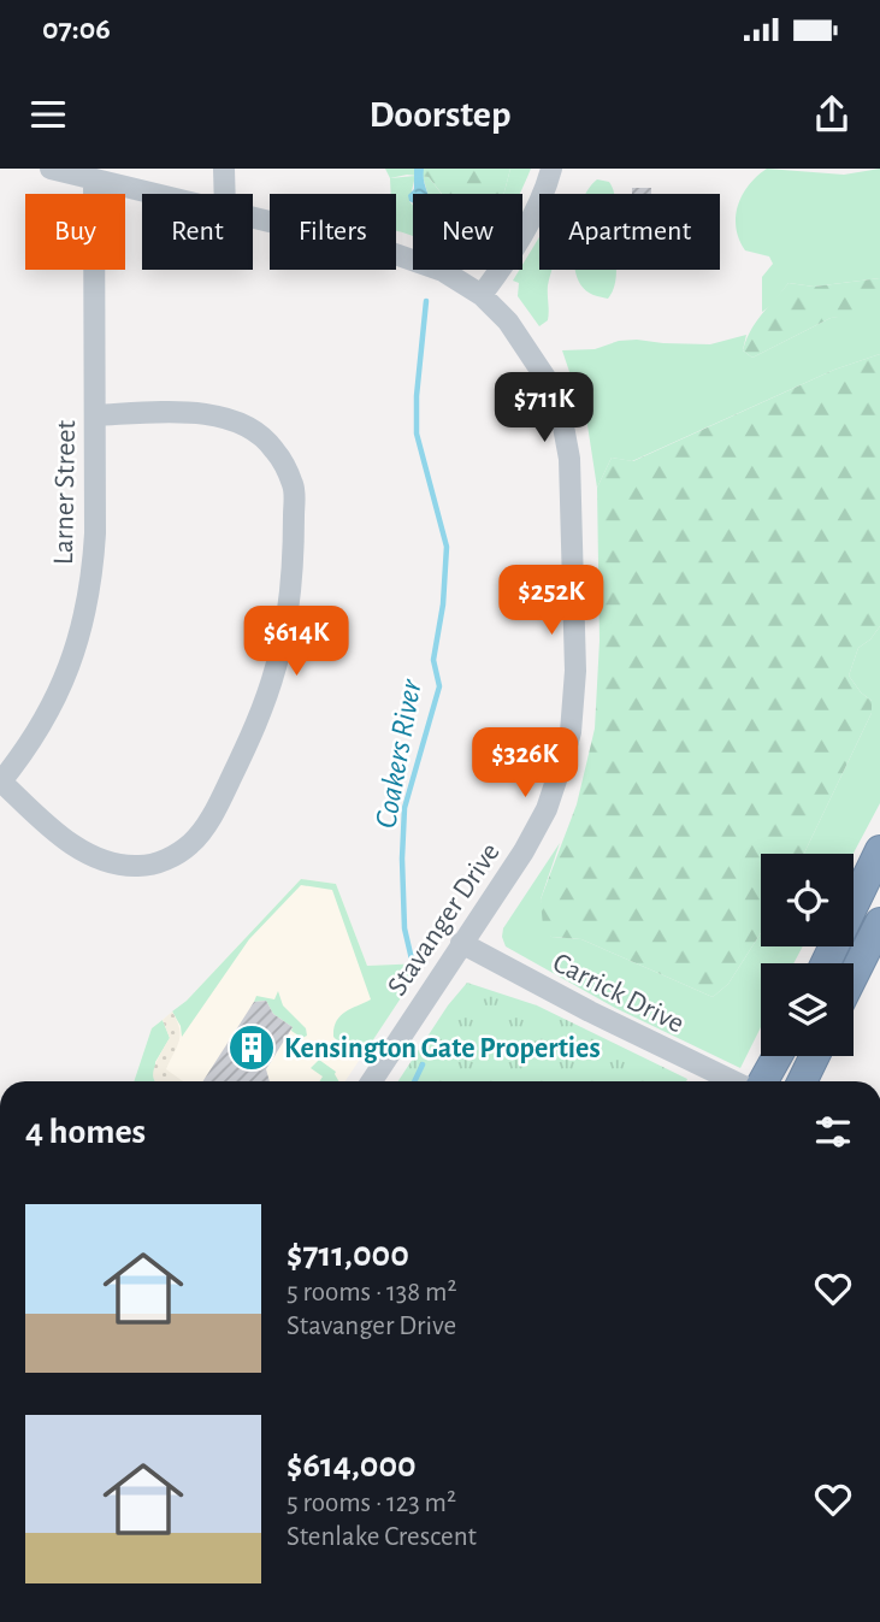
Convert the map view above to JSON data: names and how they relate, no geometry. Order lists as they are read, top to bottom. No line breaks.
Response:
{"streets":{"street":["Larner Street","Stavanger Drive","Carrick Drive"]},"crossings":[["Larner Street","Stavanger Drive"],["Stavanger Drive","Carrick Drive"]],"water":["Coakers River"],"places":{"building":["Kensington Gate Properties"]},"page":{"status":"07:06","header":"Doorstep","chip":["Buy","Rent","Filters","New","Apartment"],"price":["$711K","$252K","$614K","$326K"],"heading":"4 homes","list":[{"name":"$711,000","note":"5 rooms · 138 m² · Stavanger Drive"},{"name":"$614,000","note":"5 rooms · 123 m² · Stenlake Crescent"}]}}
